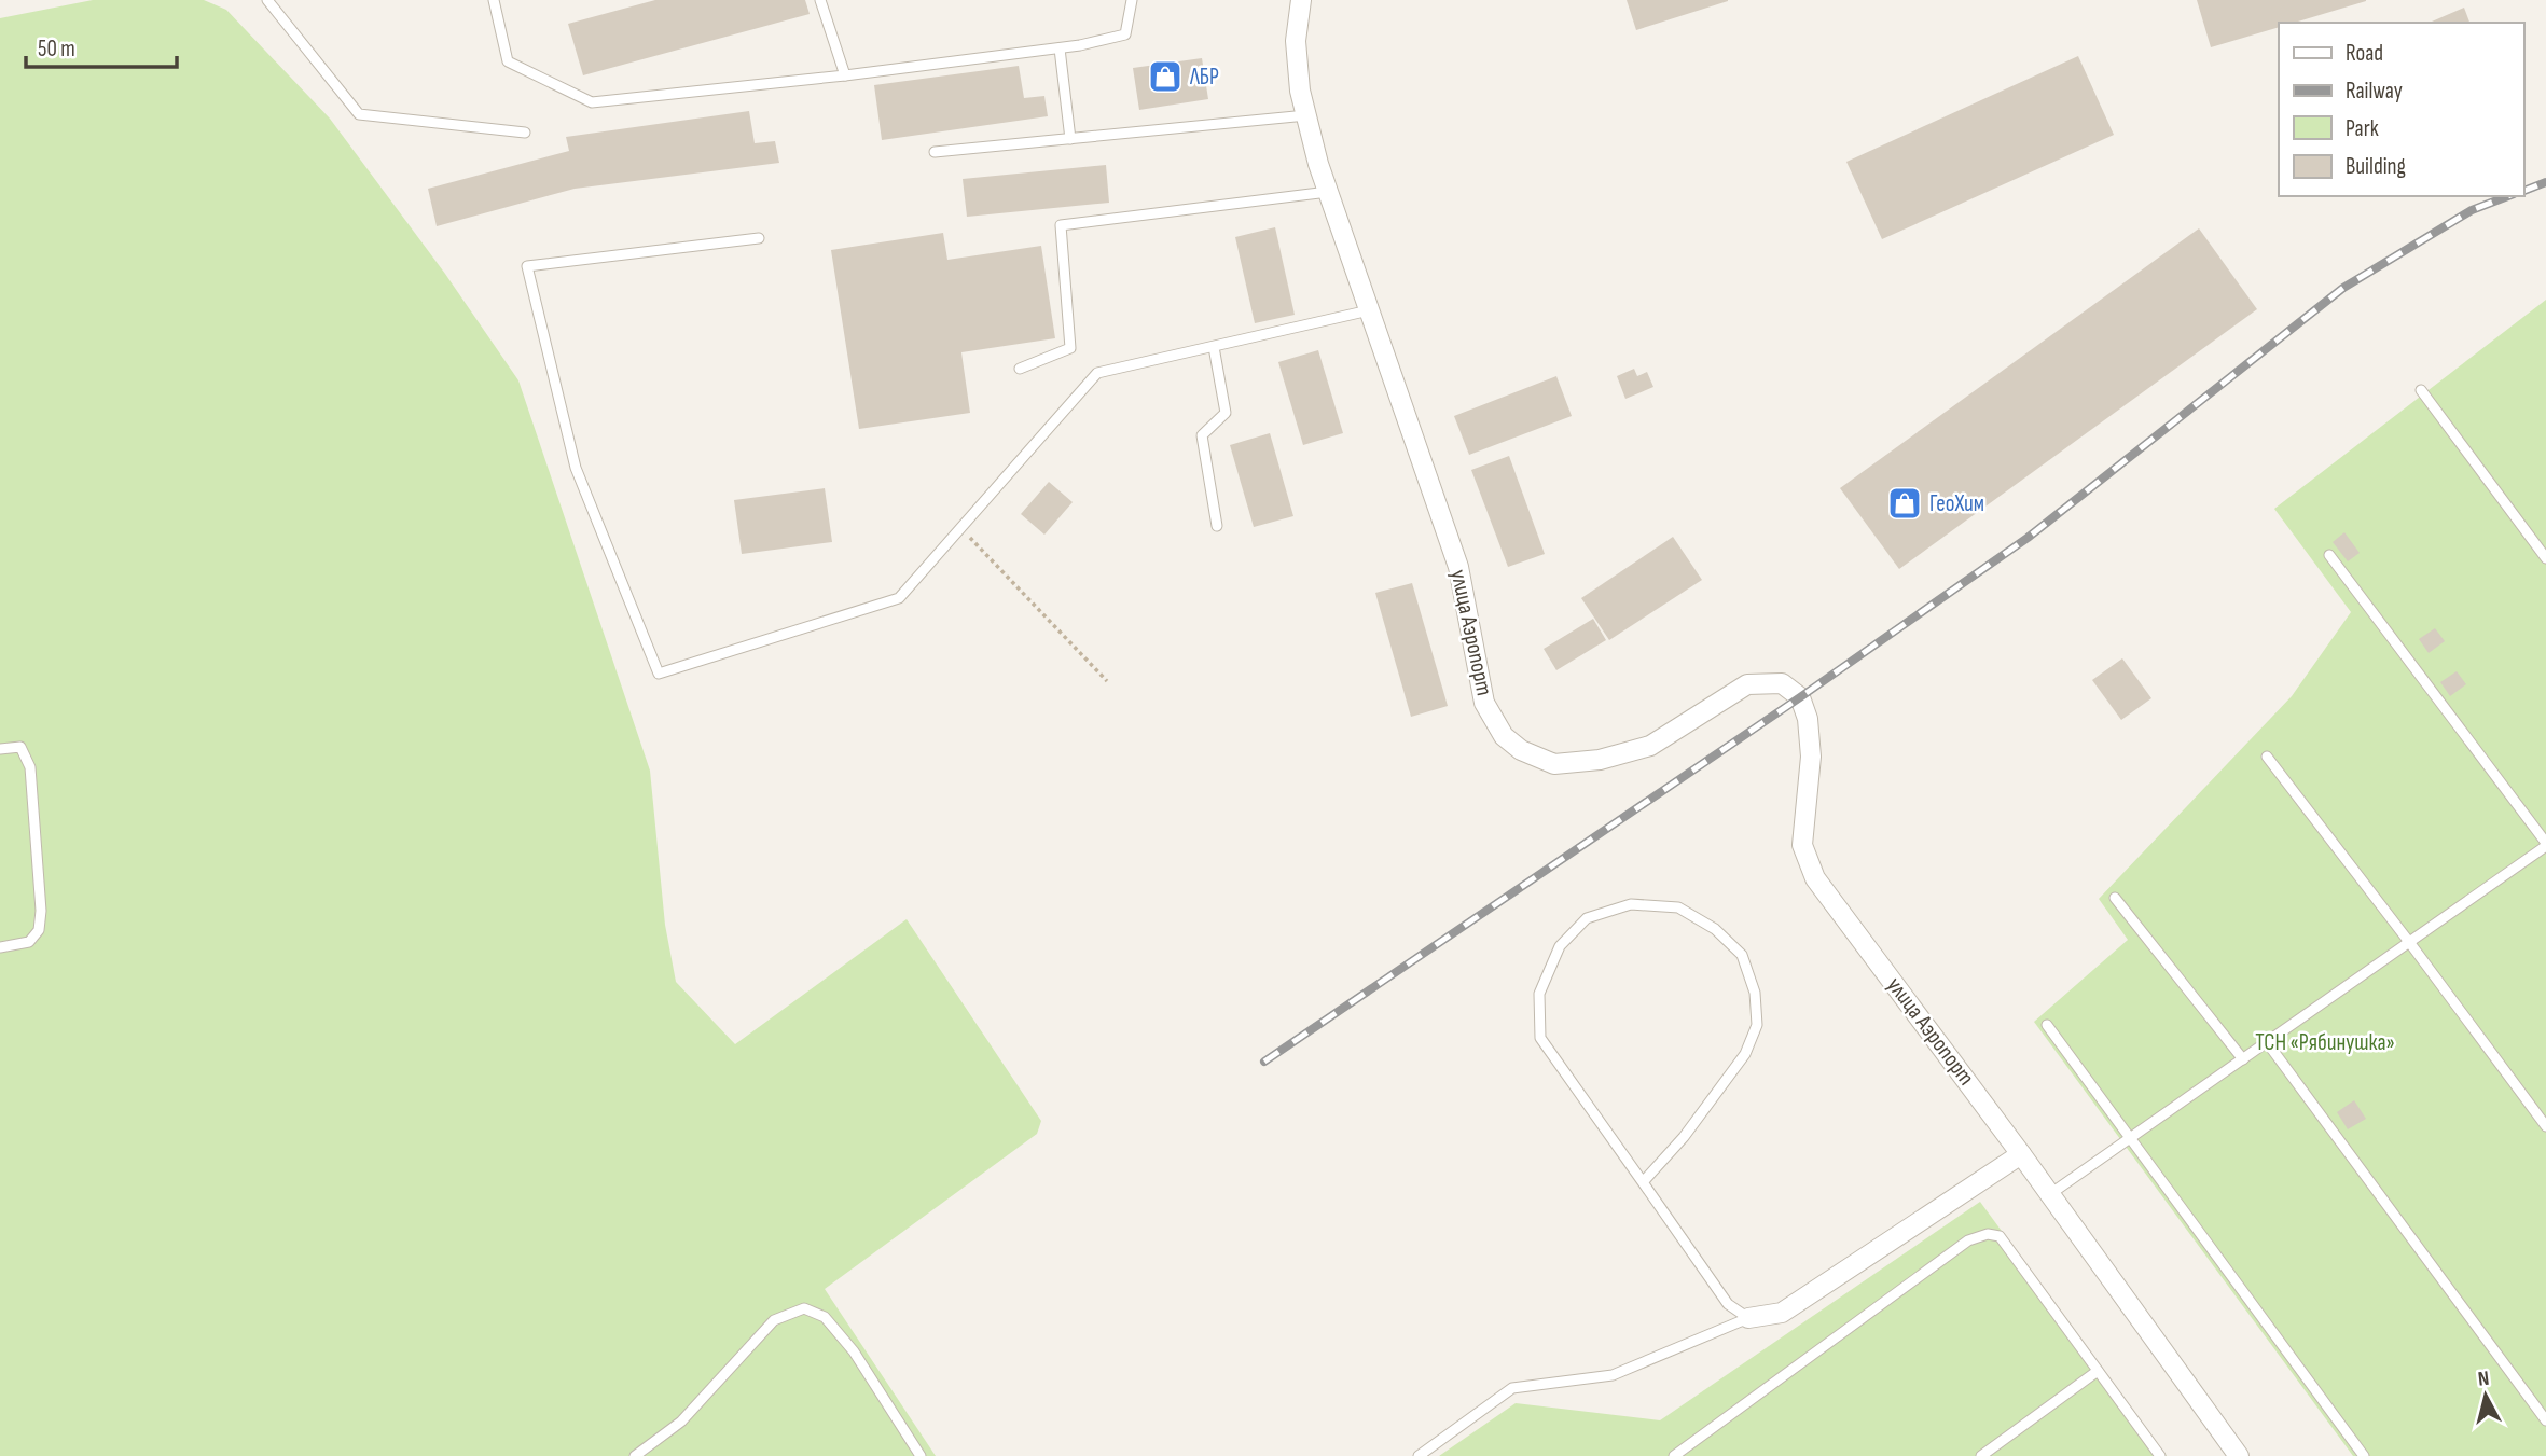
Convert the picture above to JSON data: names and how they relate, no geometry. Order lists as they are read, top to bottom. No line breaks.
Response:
{"streets":{"street":["улица Аэропорт"]},"parks":["ТСН «Рябинушка»"],"places":{"shop":["ЛБР","ГеоХим"]},"legend":["Road","Railway","Park","Building"],"scale_bar":"50 m","north":"top"}
